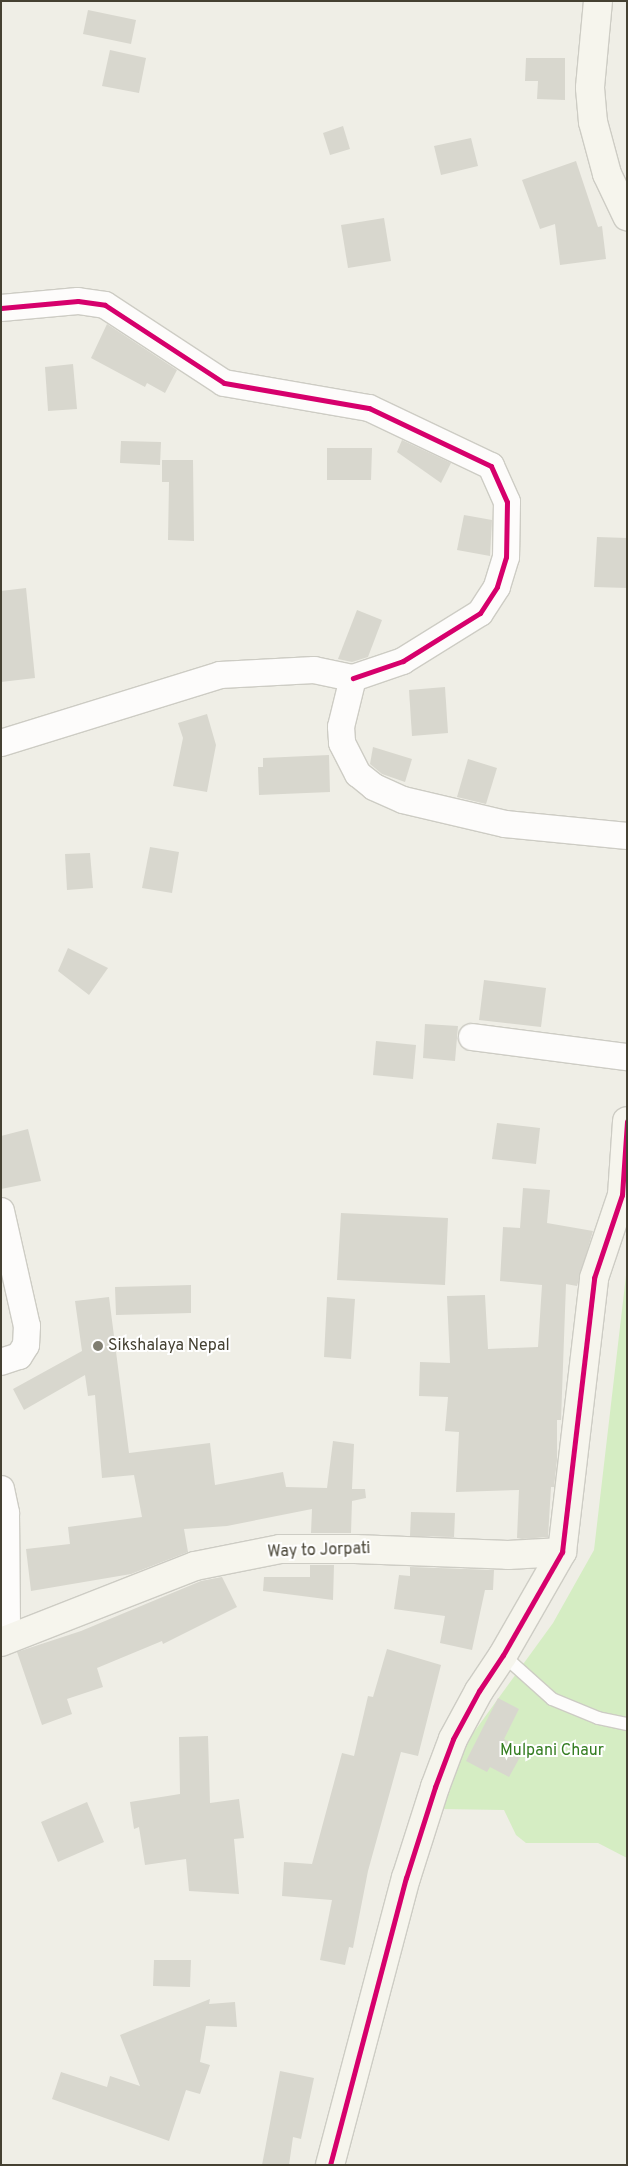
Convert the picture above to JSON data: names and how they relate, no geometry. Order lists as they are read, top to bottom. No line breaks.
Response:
{"streets":{"street":["Way to Jorpati"]},"parks":["Mulpani Chaur"],"places":["Sikshalaya Nepal"]}
